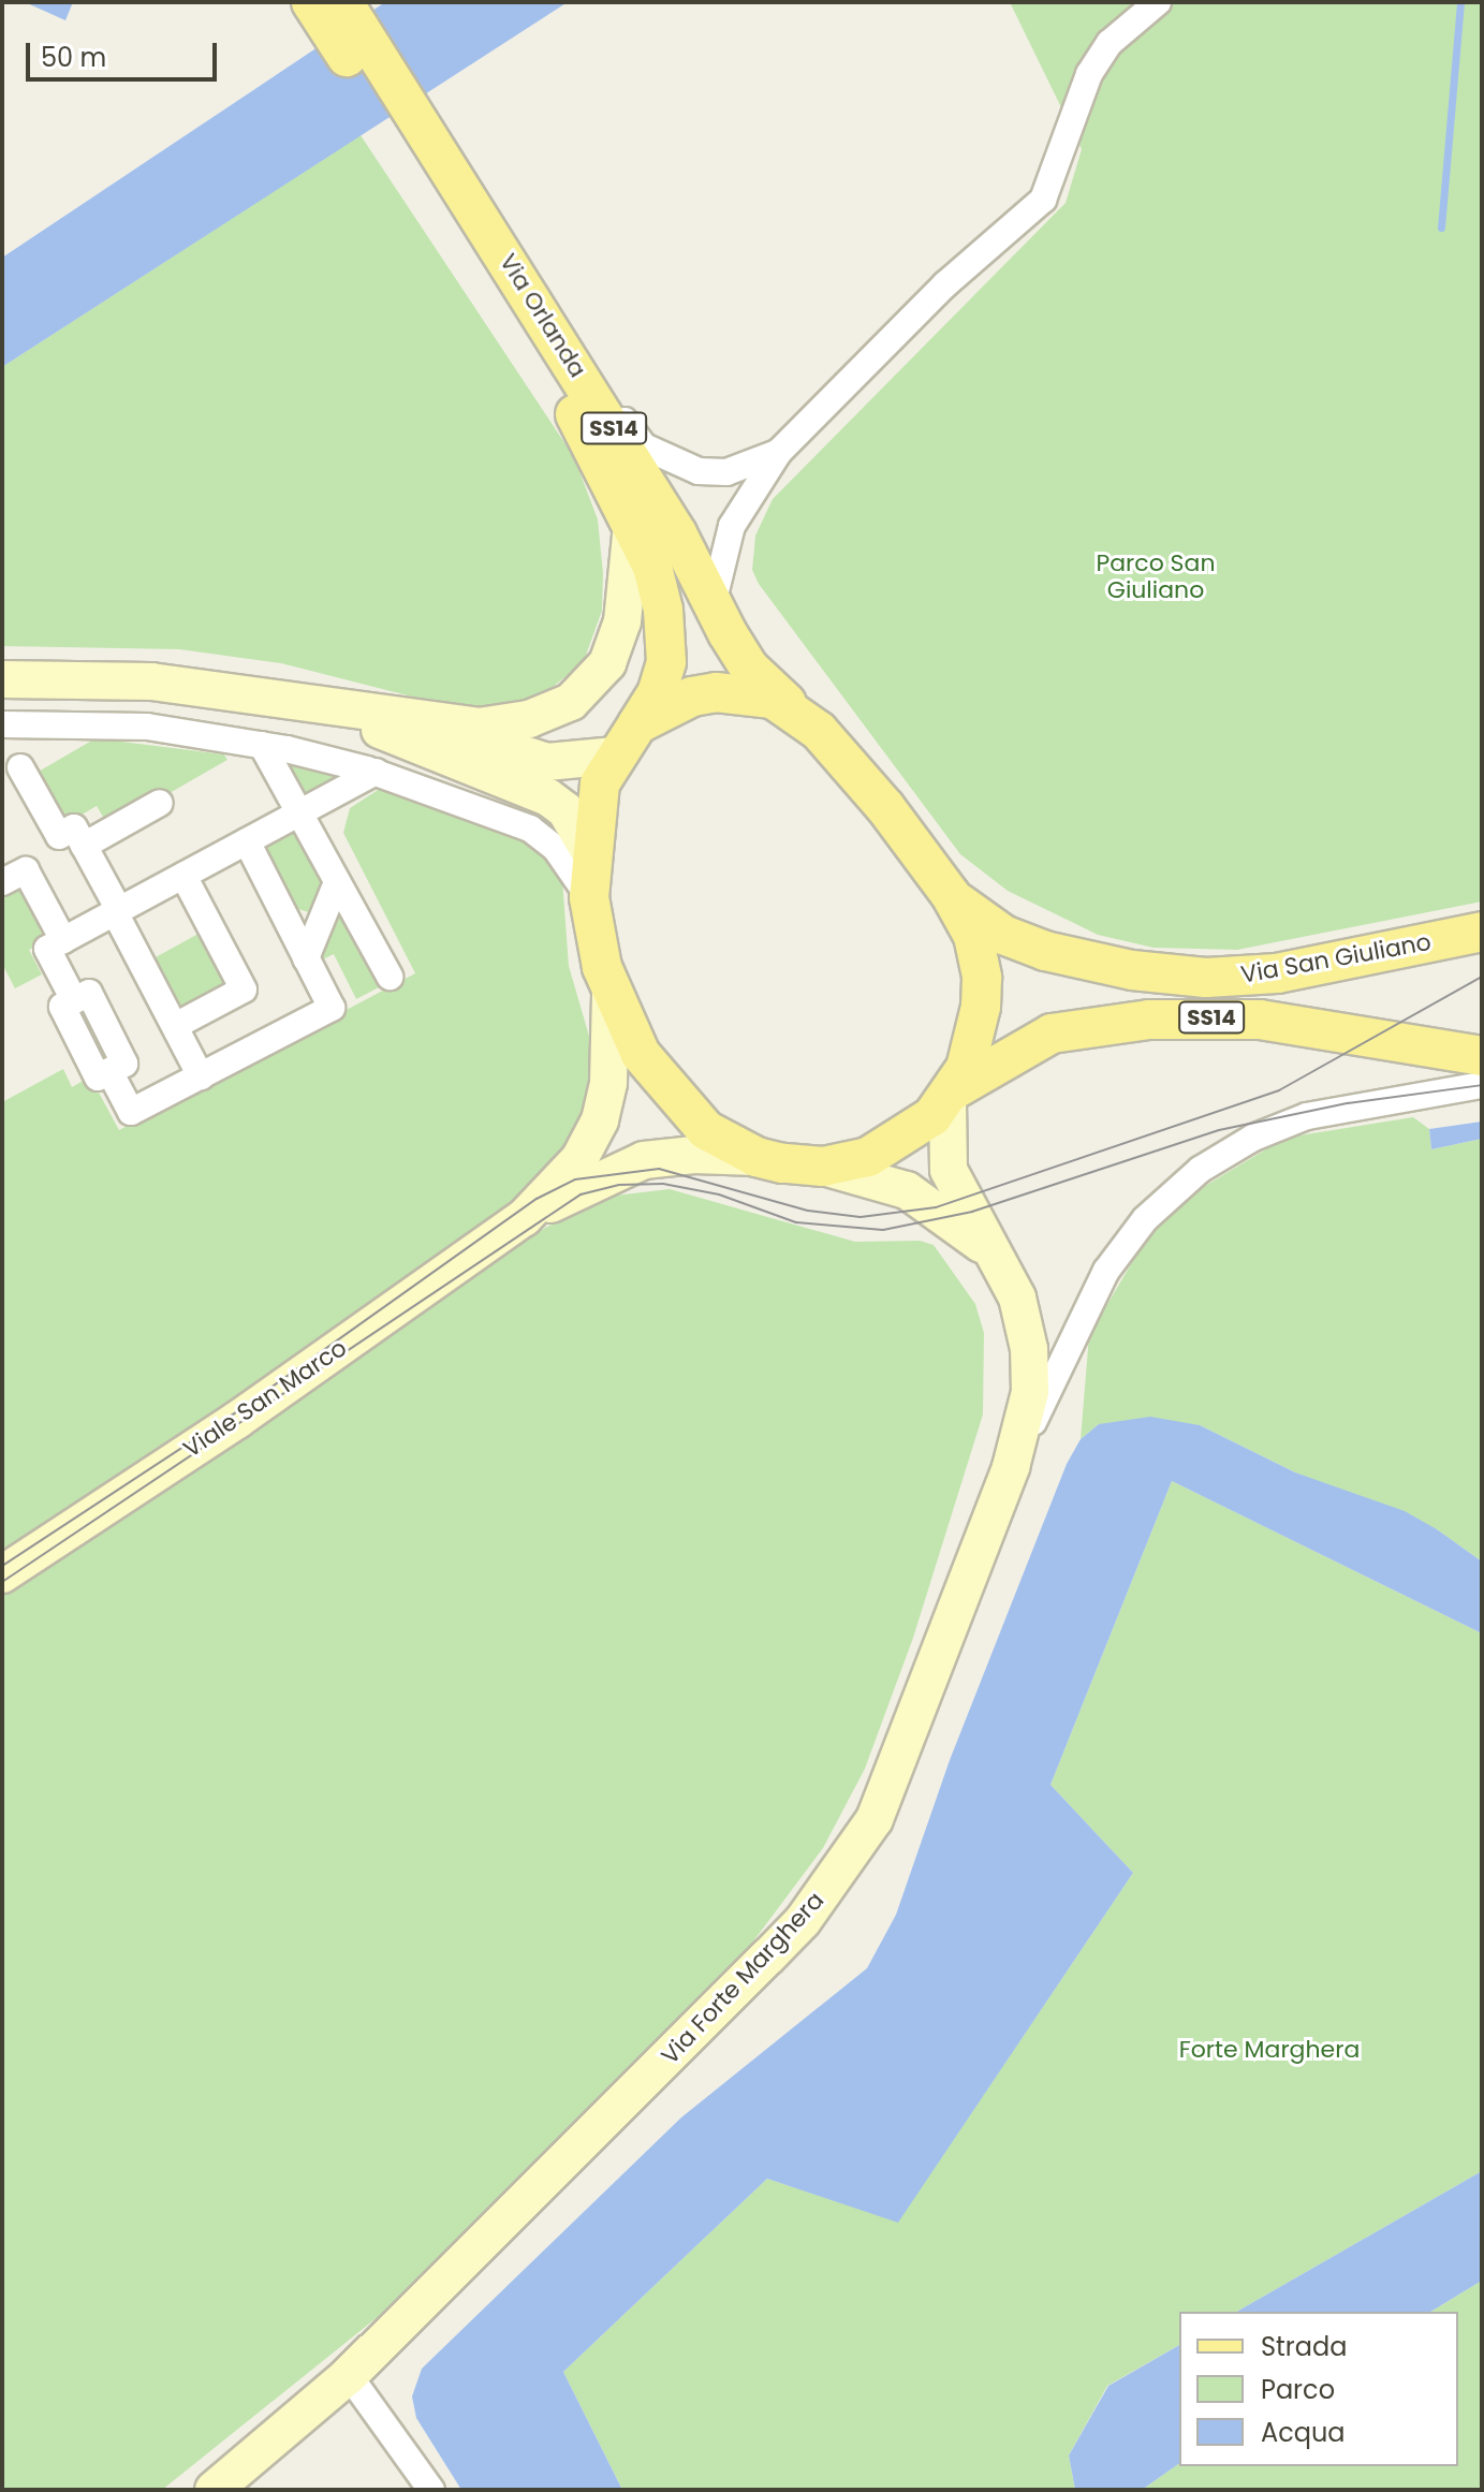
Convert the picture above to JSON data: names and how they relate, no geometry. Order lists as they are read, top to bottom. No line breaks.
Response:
{"streets":{"main road":["Via Orlanda","SS14","Via San Giuliano"],"street":["Viale San Marco","Via Forte Marghera"]},"crossings":[["Via Orlanda","SS14"],["SS14","Via San Giuliano"],["SS14","Viale San Marco"],["Via San Giuliano","Via Forte Marghera"]],"parks":["Parco San Giuliano","Forte Marghera"],"legend":["Strada","Parco","Acqua"],"scale_bar":"50 m"}
